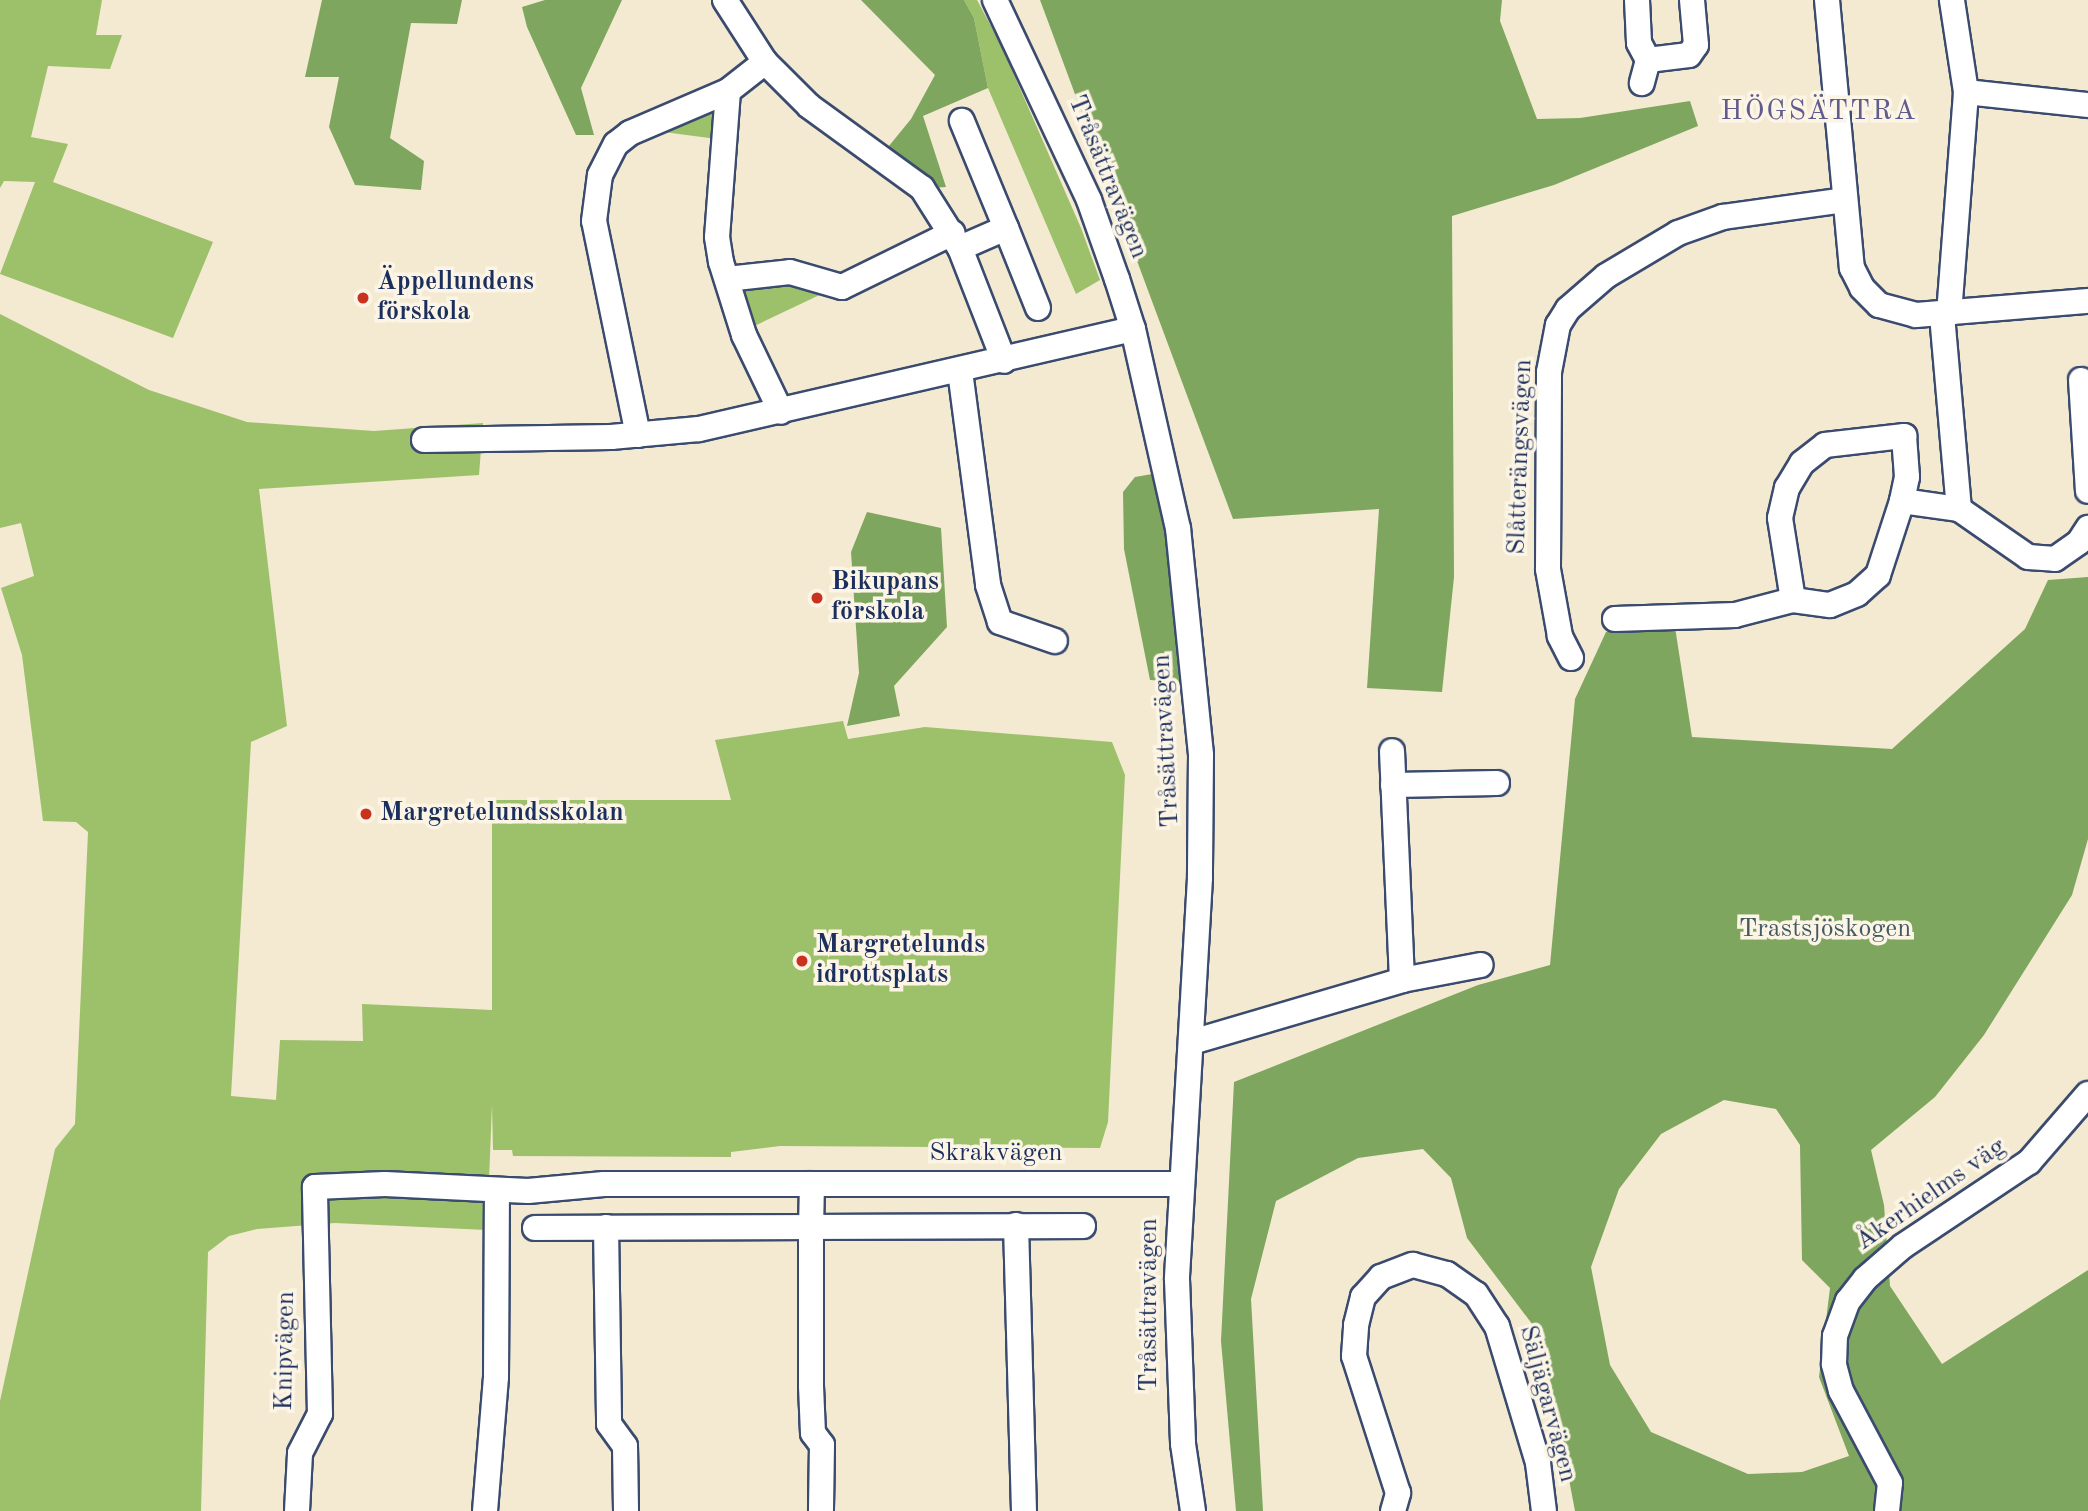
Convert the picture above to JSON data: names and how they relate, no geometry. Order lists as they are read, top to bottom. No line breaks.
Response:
{"streets":{"street":["Tråsättravägen","Slåtterängsvägen","Skrakvägen","Åkerhielms väg","Knipvägen","Säljägarvägen"]},"crossings":[["Tråsättravägen","Skrakvägen"],["Skrakvägen","Knipvägen"]],"districts":["HÖGSÄTTRA"],"parks":["Trastsjöskogen"],"places":["Äppellundens förskola","Bikupans förskola","Margretelundsskolan","Margretelunds idrottsplats"]}
